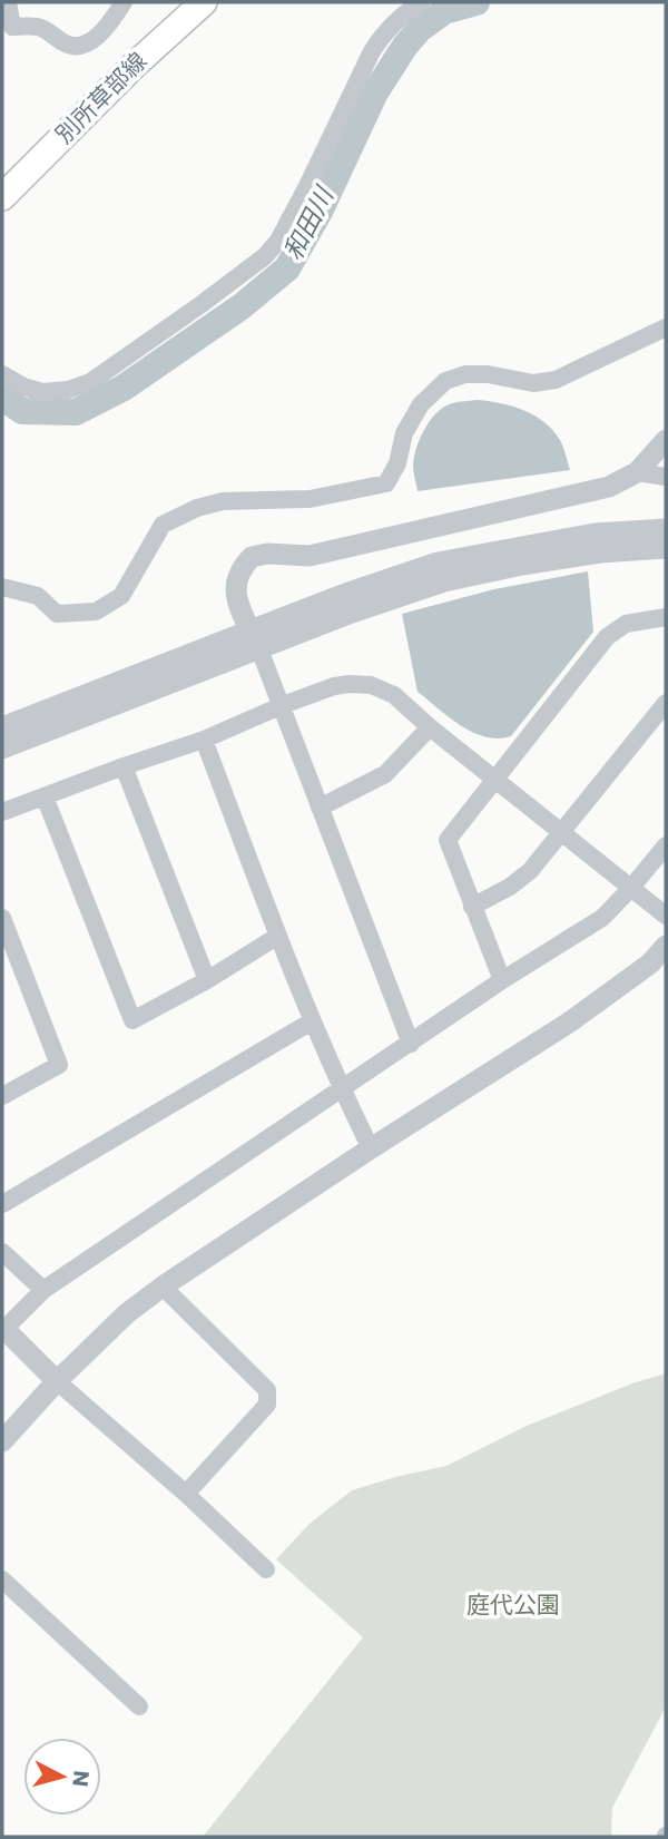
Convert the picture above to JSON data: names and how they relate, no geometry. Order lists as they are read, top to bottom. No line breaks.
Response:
{"streets":{"main road":["別所草部線"]},"water":["和田川"],"parks":["庭代公園"],"north":"right"}
